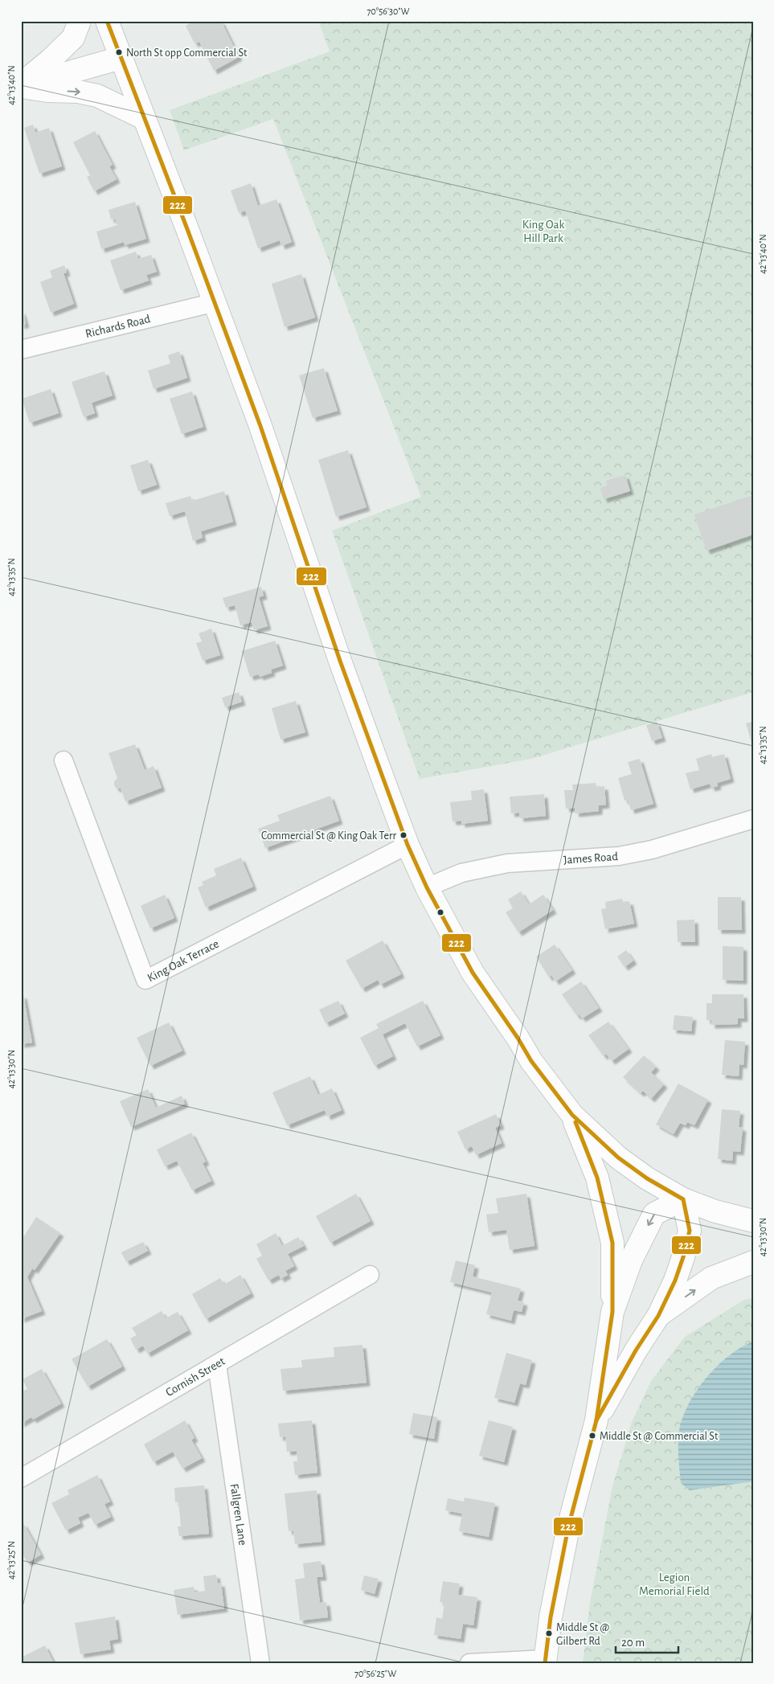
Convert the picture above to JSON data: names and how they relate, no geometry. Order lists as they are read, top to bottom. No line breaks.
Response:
{"streets":{"street":["Richards Road","James Road","King Oak Terrace","Cornish Street","Fallgren Lane"]},"crossings":[["Cornish Street","Fallgren Lane"]],"parks":["King Oak Hill Park","Legion Memorial Field"],"places":["North St opp Commercial St","Commercial St @ King Oak Terr","Middle St @ Commercial St","Middle St @ Gilbert Rd"],"lines":["transit line 222"],"scale_bar":"20 m","coordinates":["70°56'30\"W","42°13'40\"N","42°13'35\"N","42°13'30\"N","42°13'25\"N","70°56'25\"W"]}
